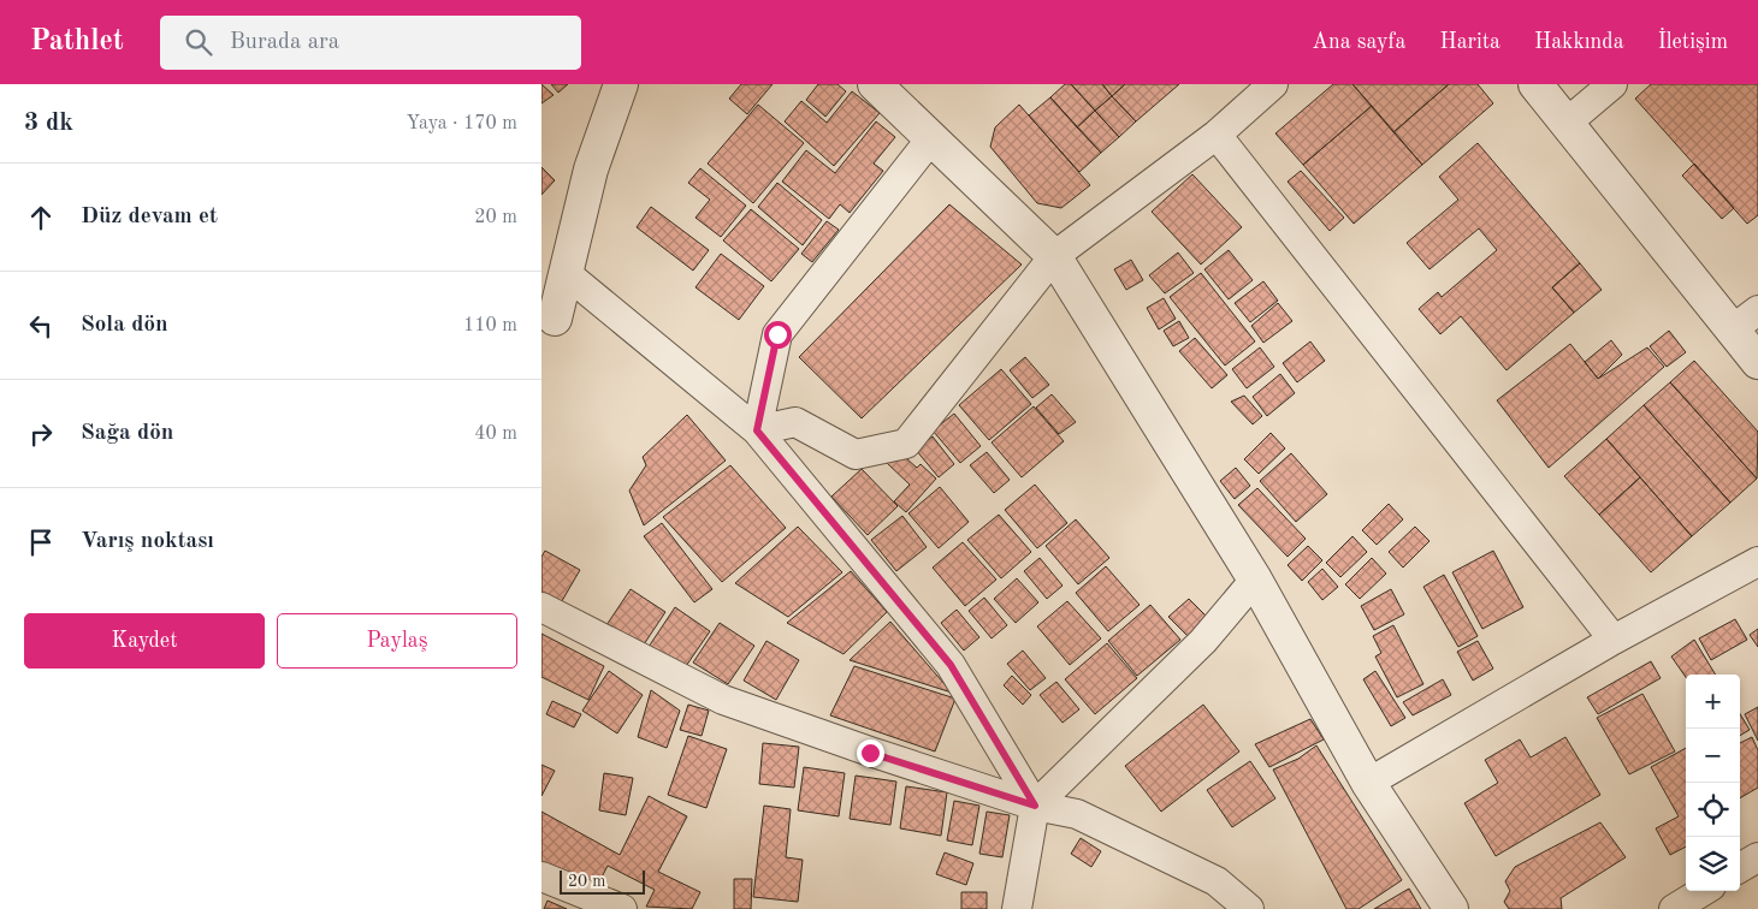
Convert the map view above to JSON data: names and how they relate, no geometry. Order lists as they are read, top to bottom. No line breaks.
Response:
{"scale_bar":"20 m","page":{"header":"Pathlet","search":"Burada ara","nav":["Ana sayfa","Harita","Hakkında","İletişim"],"heading":["3 dk","Yaya · 170 m"],"list":[["Düz devam et","20 m"],["Sola dön","110 m"],["Sağa dön","40 m"],"Varış noktası"],"buttons":["Kaydet","Paylaş"],"map_buttons":["+","−"],"scale":"20 m"}}
